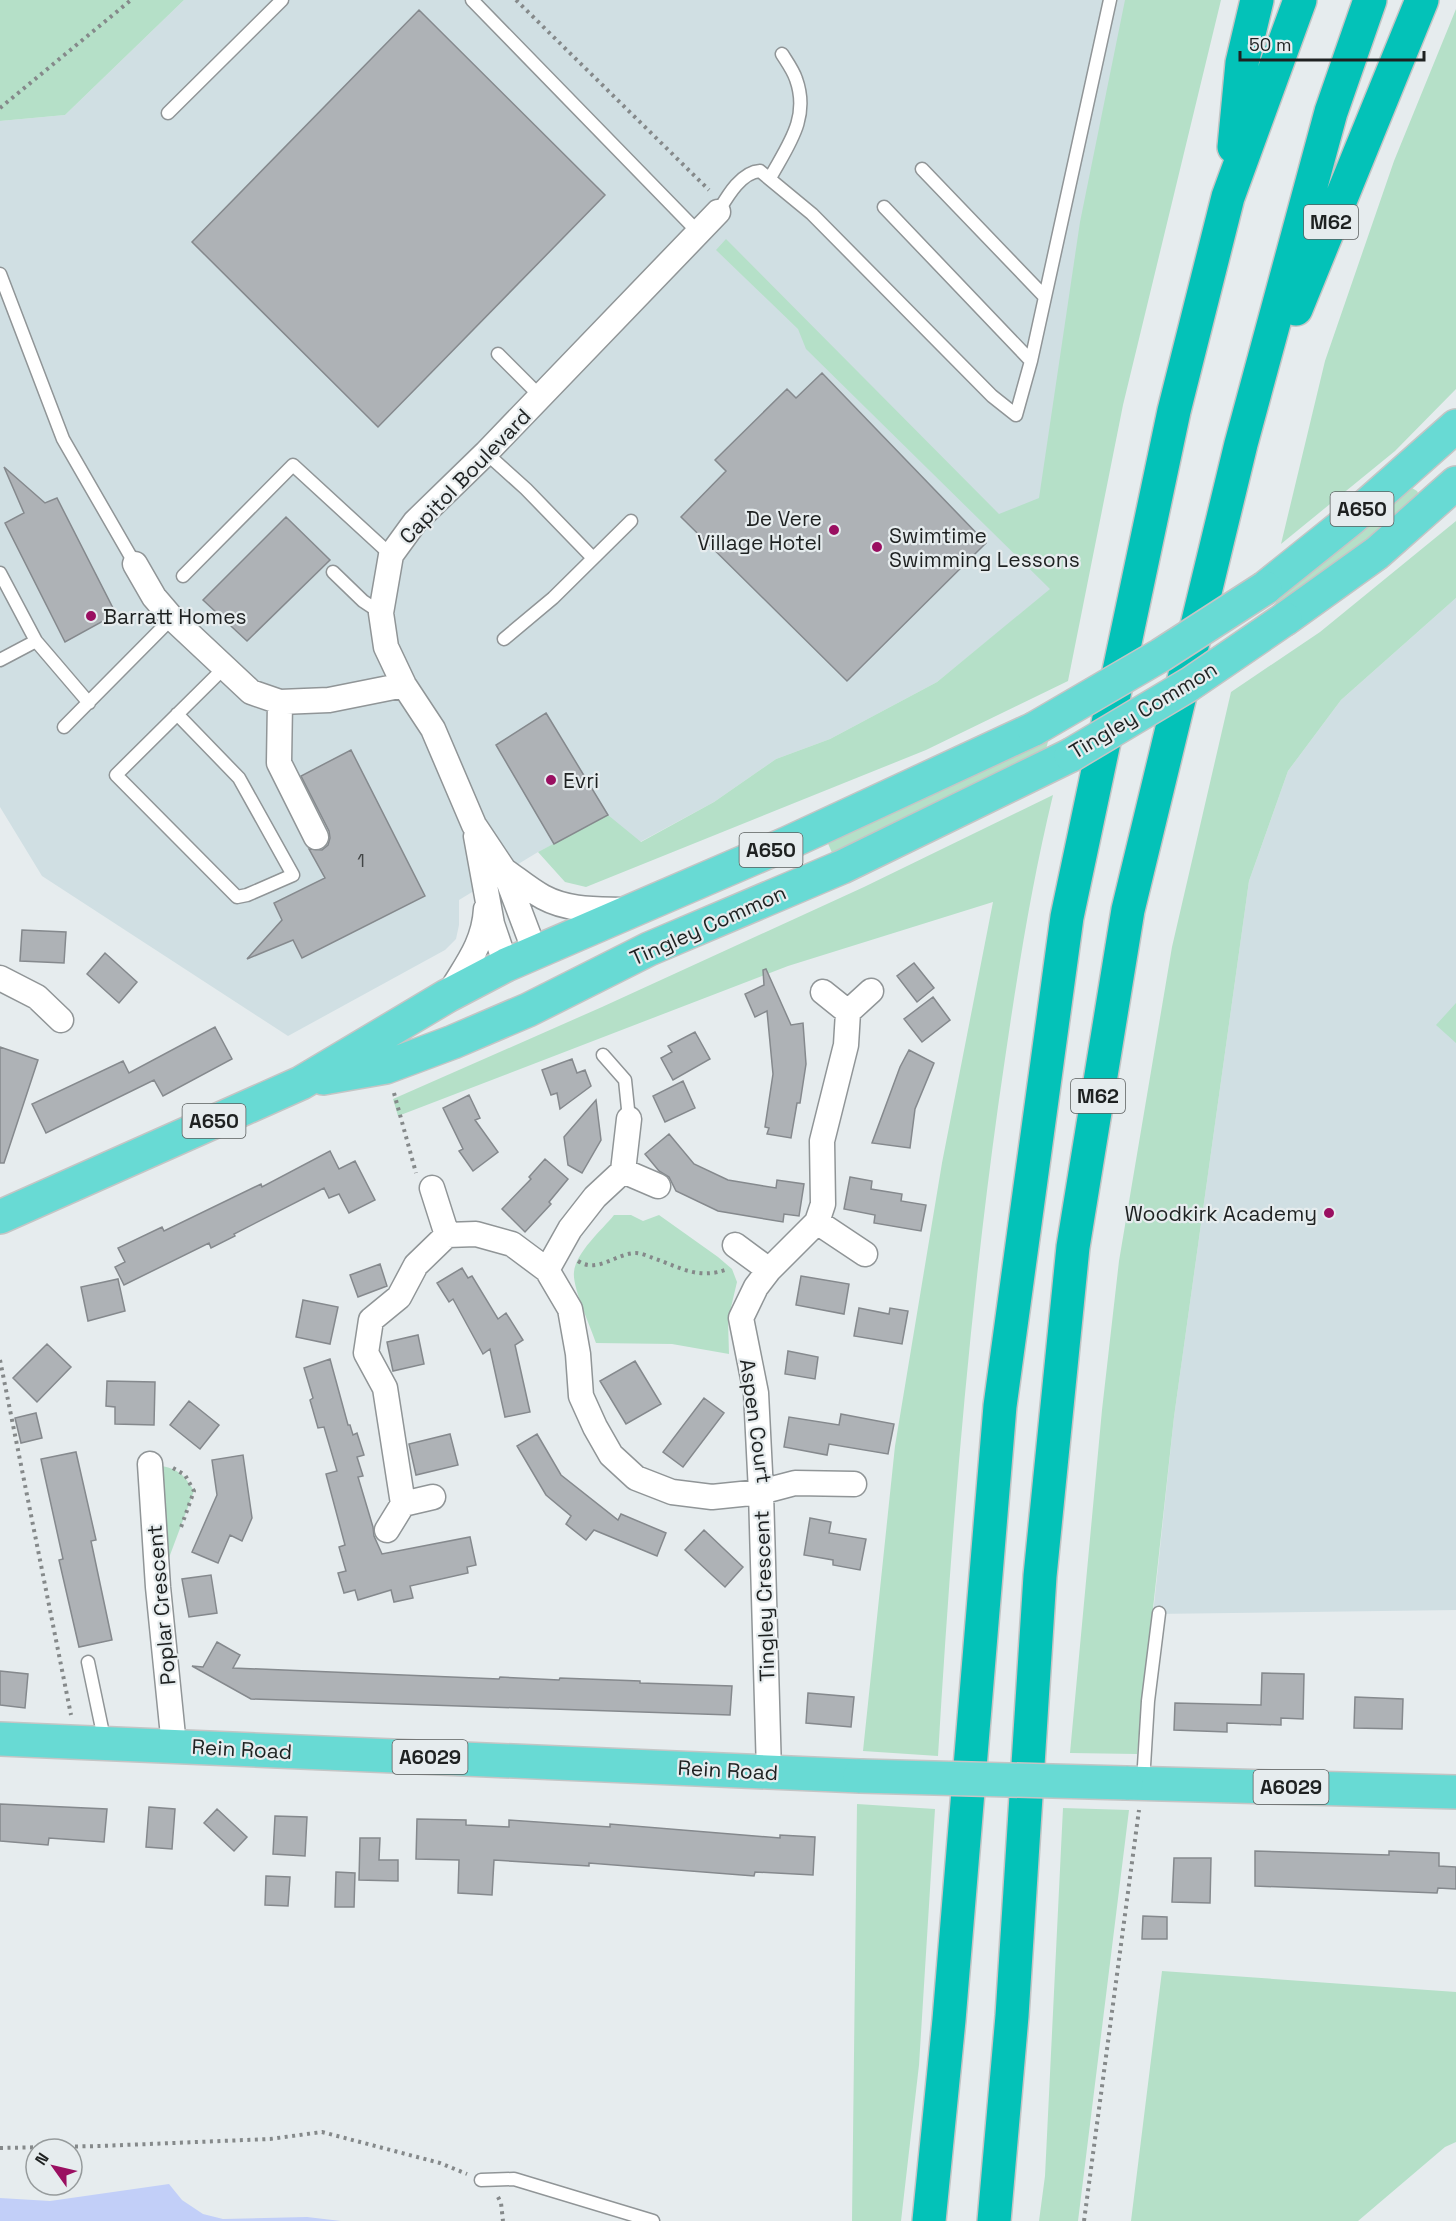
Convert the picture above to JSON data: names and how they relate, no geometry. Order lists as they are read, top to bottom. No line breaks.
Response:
{"streets":{"highway":["M62"],"main road":["A650","Tingley Common","Rein Road","A6029"],"street":["Capitol Boulevard","Aspen Court","Tingley Crescent","Poplar Crescent"]},"crossings":[["Capitol Boulevard","Tingley Common"],["Aspen Court","Tingley Crescent"],["Tingley Crescent","Rein Road"],["Poplar Crescent","Rein Road"]],"places":["De Vere Village Hotel","Swimtime Swimming Lessons","Barratt Homes","Evri","Woodkirk Academy"],"house_numbers":["1"],"scale_bar":"50 m","north":"top left"}
